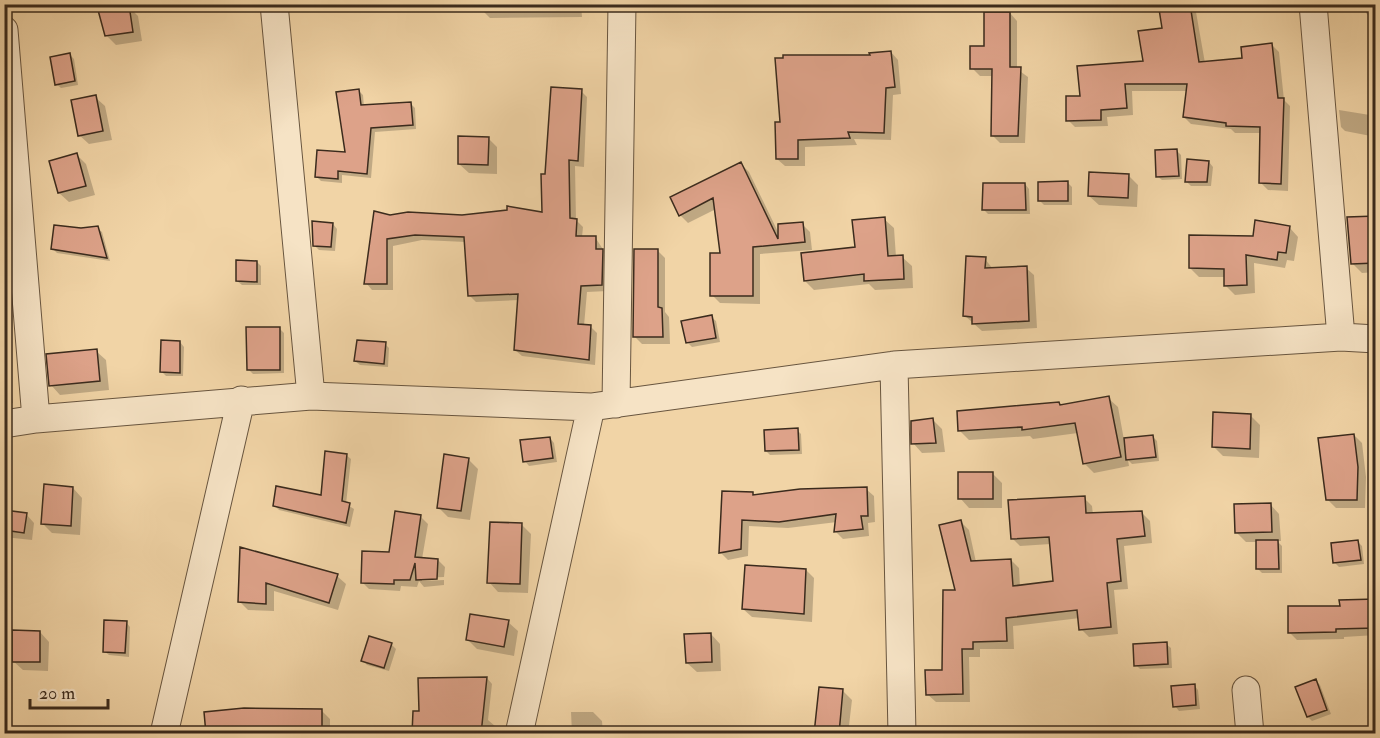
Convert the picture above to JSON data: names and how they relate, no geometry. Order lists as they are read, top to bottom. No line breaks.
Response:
{"scale_bar":"20 m"}
